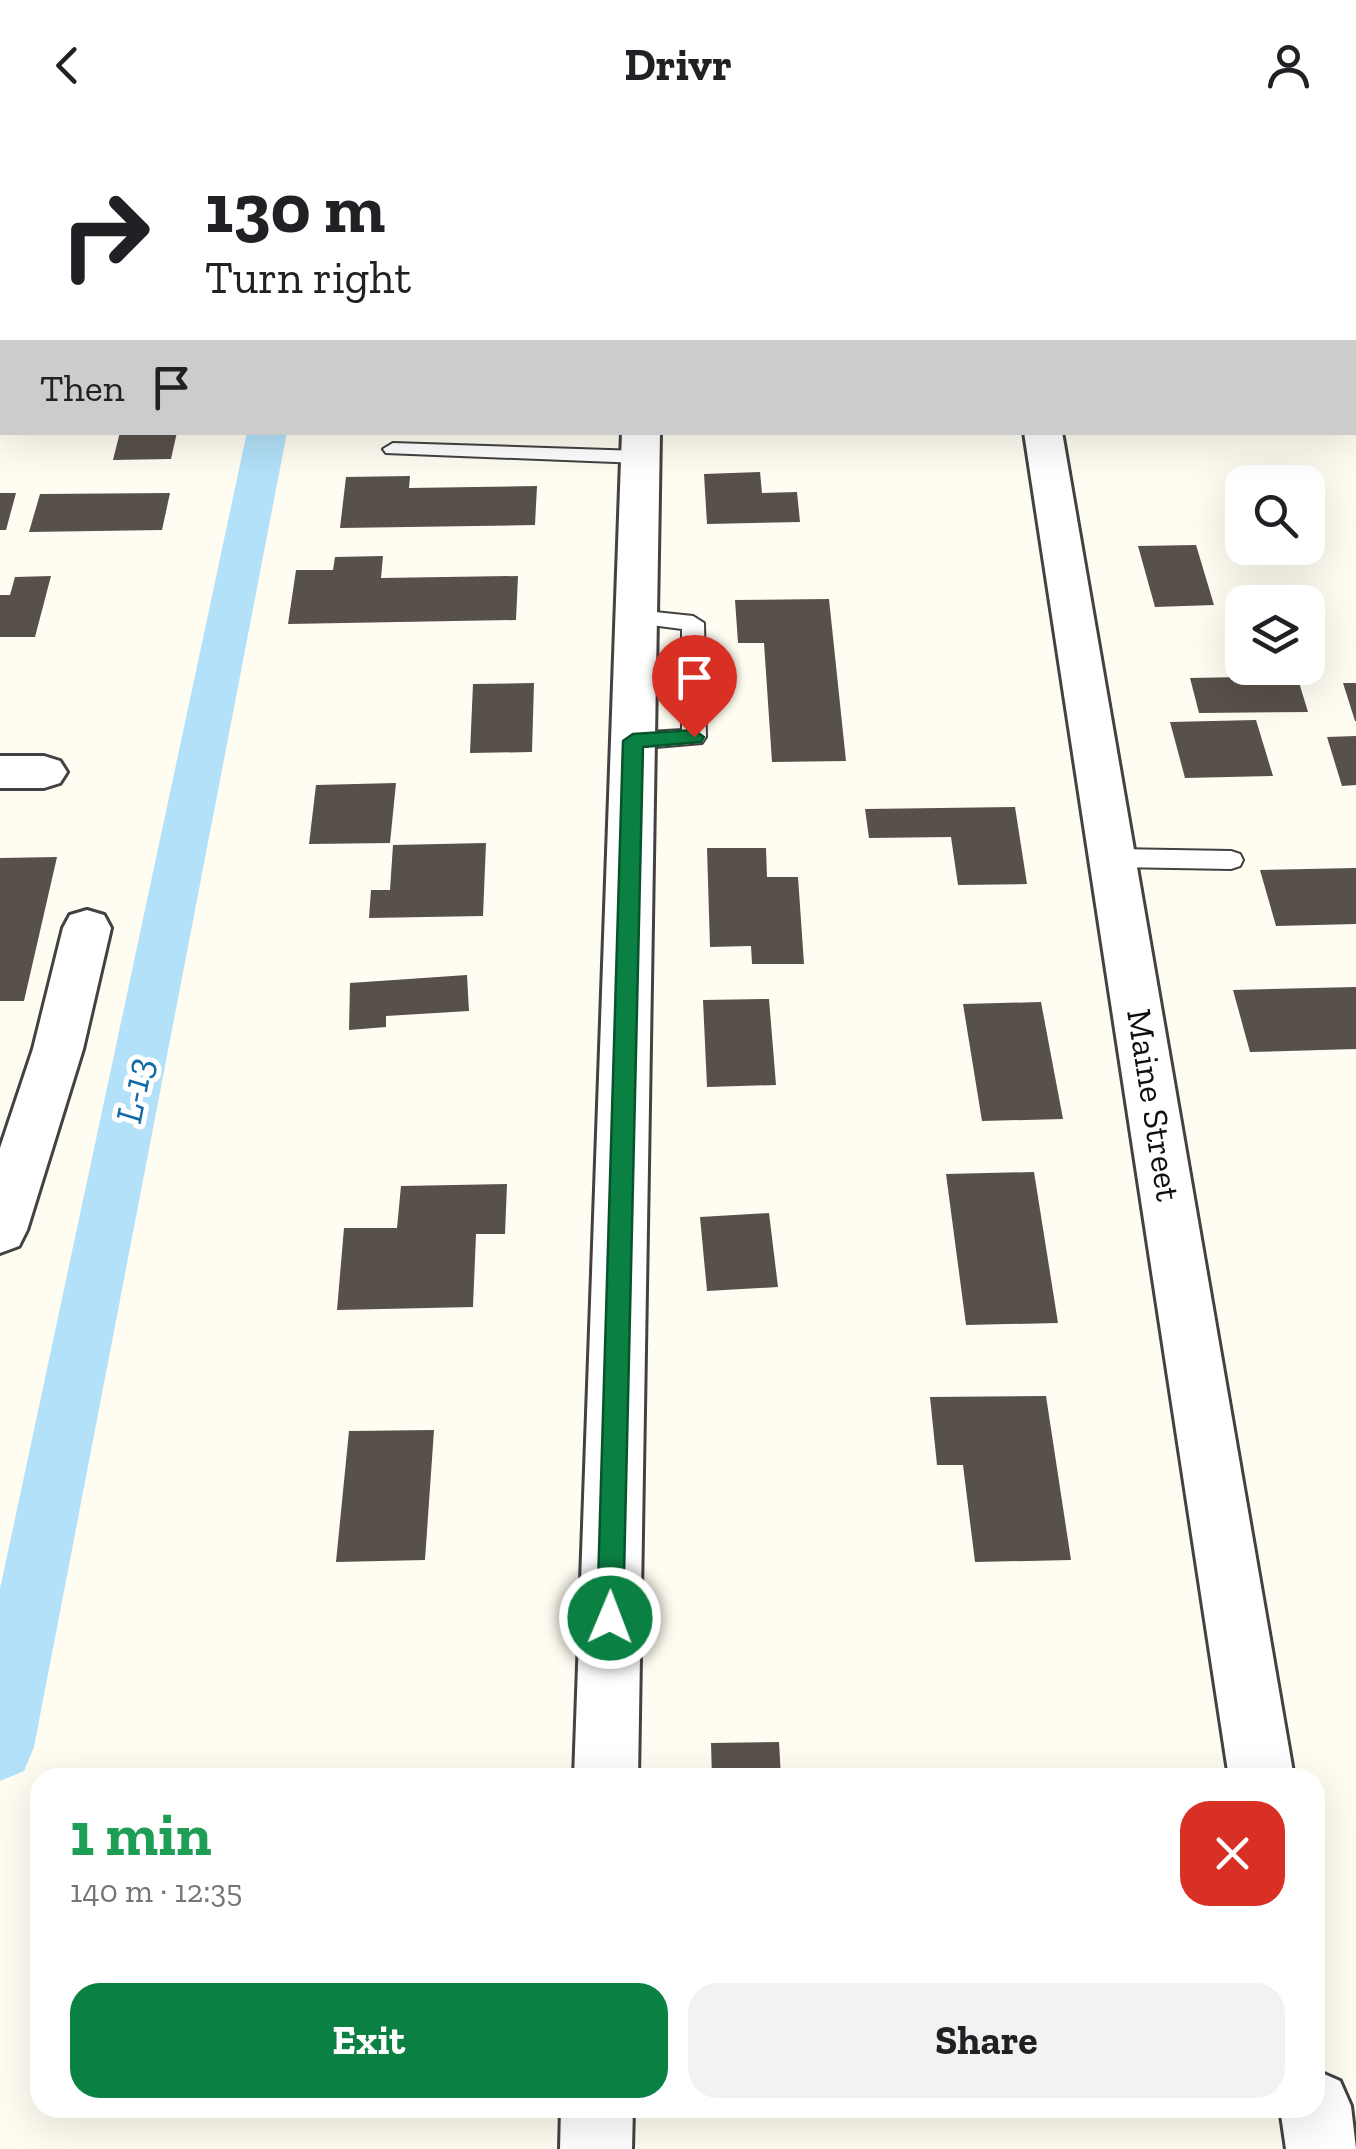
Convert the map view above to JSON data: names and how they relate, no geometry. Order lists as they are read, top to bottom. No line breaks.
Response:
{"streets":{"street":["Maine Street"]},"water":["L-13"],"page":{"header":"Drivr","turn":["130 m","Turn right"],"then":"Then","heading":["1 min","140 m · 12:35"],"buttons":["Exit","Share"]}}
